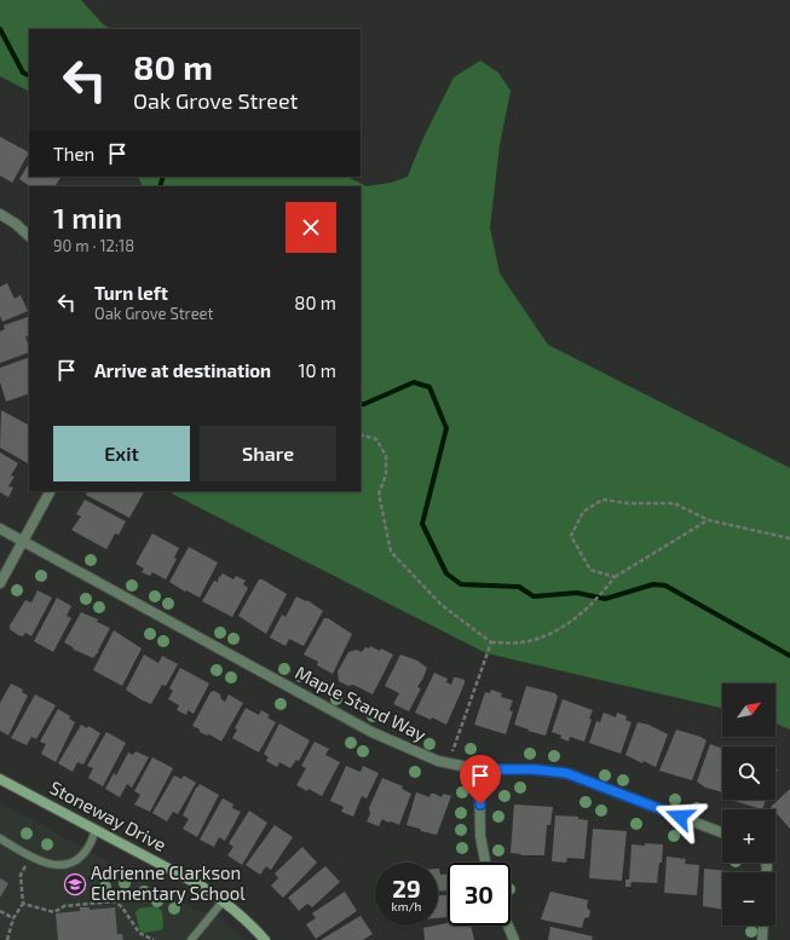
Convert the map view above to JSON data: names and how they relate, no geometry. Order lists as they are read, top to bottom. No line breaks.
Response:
{"streets":{"street":["Maple Stand Way","Stoneway Drive"]},"places":{"school or university":["Adrienne Clarkson Elementary School"]},"north":"top right","page":{"turn":["80 m","Oak Grove Street"],"then":"Then","heading":["1 min","90 m · 12:18"],"list":[{"name":"Turn left","note":"Oak Grove Street","value":"80 m"},{"name":"Arrive at destination","value":"10 m"}],"buttons":["Exit","Share"],"map_buttons":["+","−"],"speed":"29 km/h","limit":"30"}}
